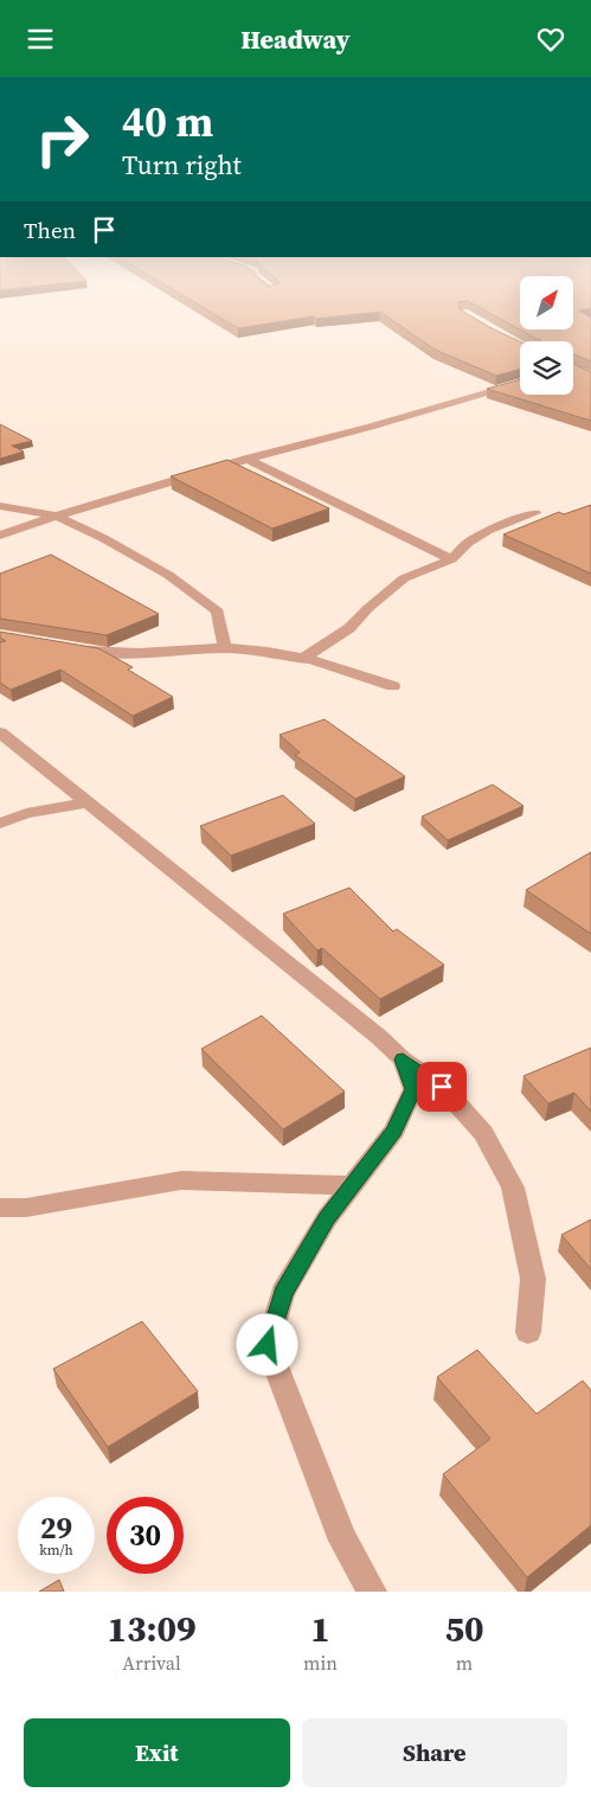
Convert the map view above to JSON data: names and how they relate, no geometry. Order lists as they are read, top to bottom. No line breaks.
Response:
{"north":"top right","page":{"header":"Headway","turn":["40 m","Turn right"],"then":"Then","speed":"29 km/h","limit":"30","eta":["13:09","Arrival","1","min","50","m"],"buttons":["Exit","Share"]}}
